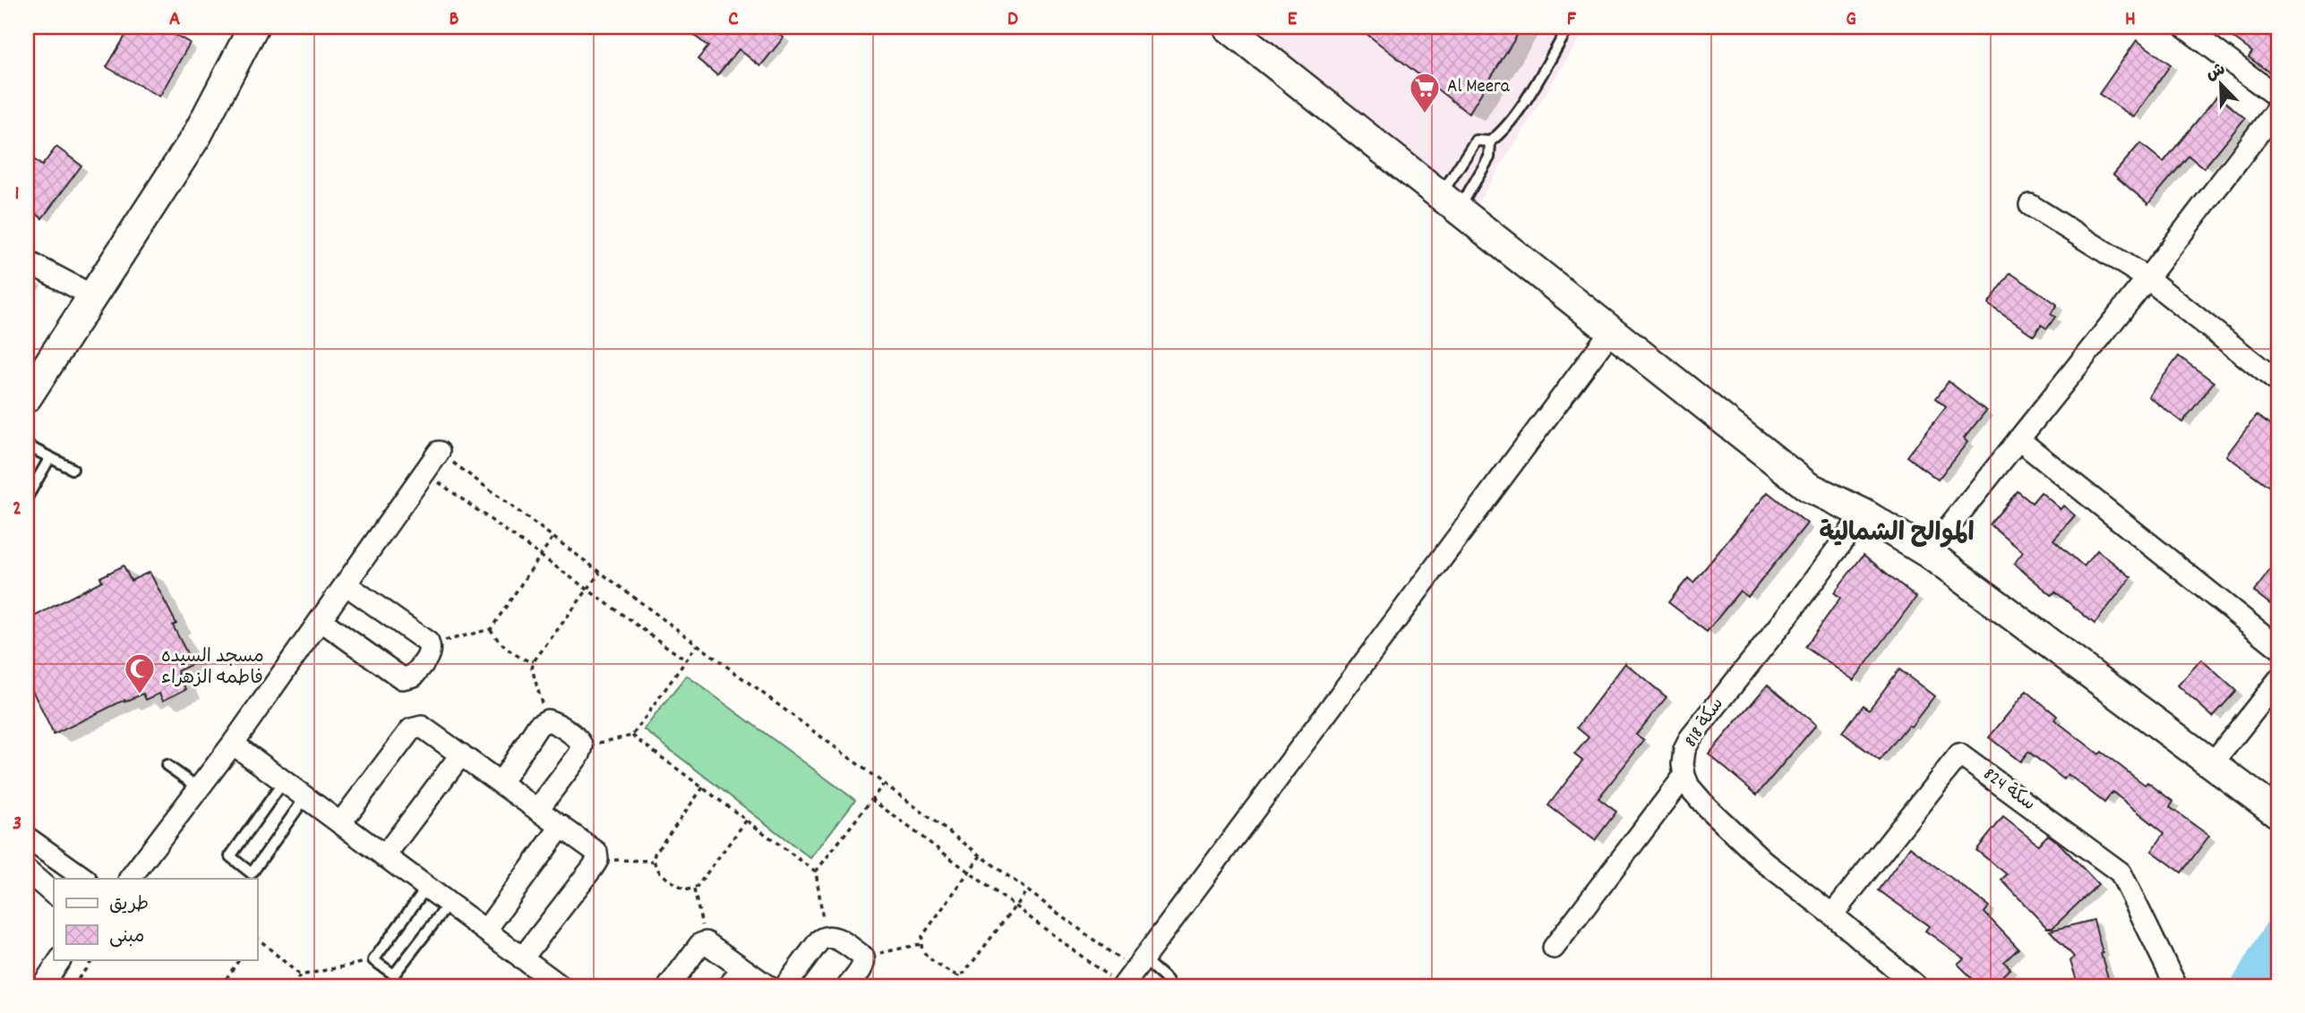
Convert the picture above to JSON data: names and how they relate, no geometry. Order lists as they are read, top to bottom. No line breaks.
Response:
{"streets":{"street":["سكة 818","سكة 824"]},"crossings":[["سكة 818","سكة 824"]],"districts":["الموالح الشمالية"],"places":{"supermarket":["Al Meera"],"mosque":["مسجد السيده فاطمه الزهراء"]},"legend":["طريق","مبنى"],"north":"top left","grid":{"columns":["A","B","C","D","E","F","G","H"],"rows":["1","2","3"]}}
